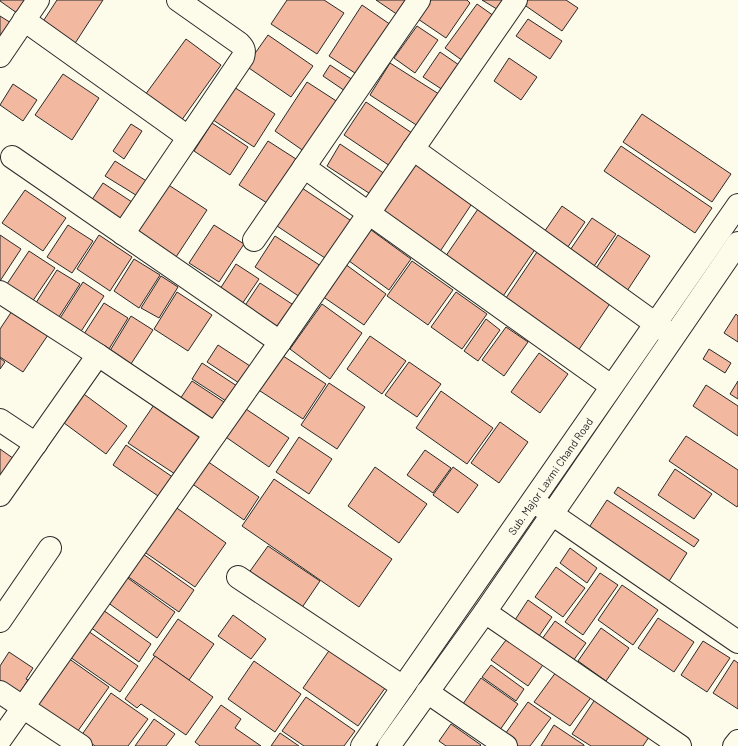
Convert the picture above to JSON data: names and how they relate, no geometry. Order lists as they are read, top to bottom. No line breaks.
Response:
{"streets":{"street":["Sub. Major Laxmi Chand Road"]}}
